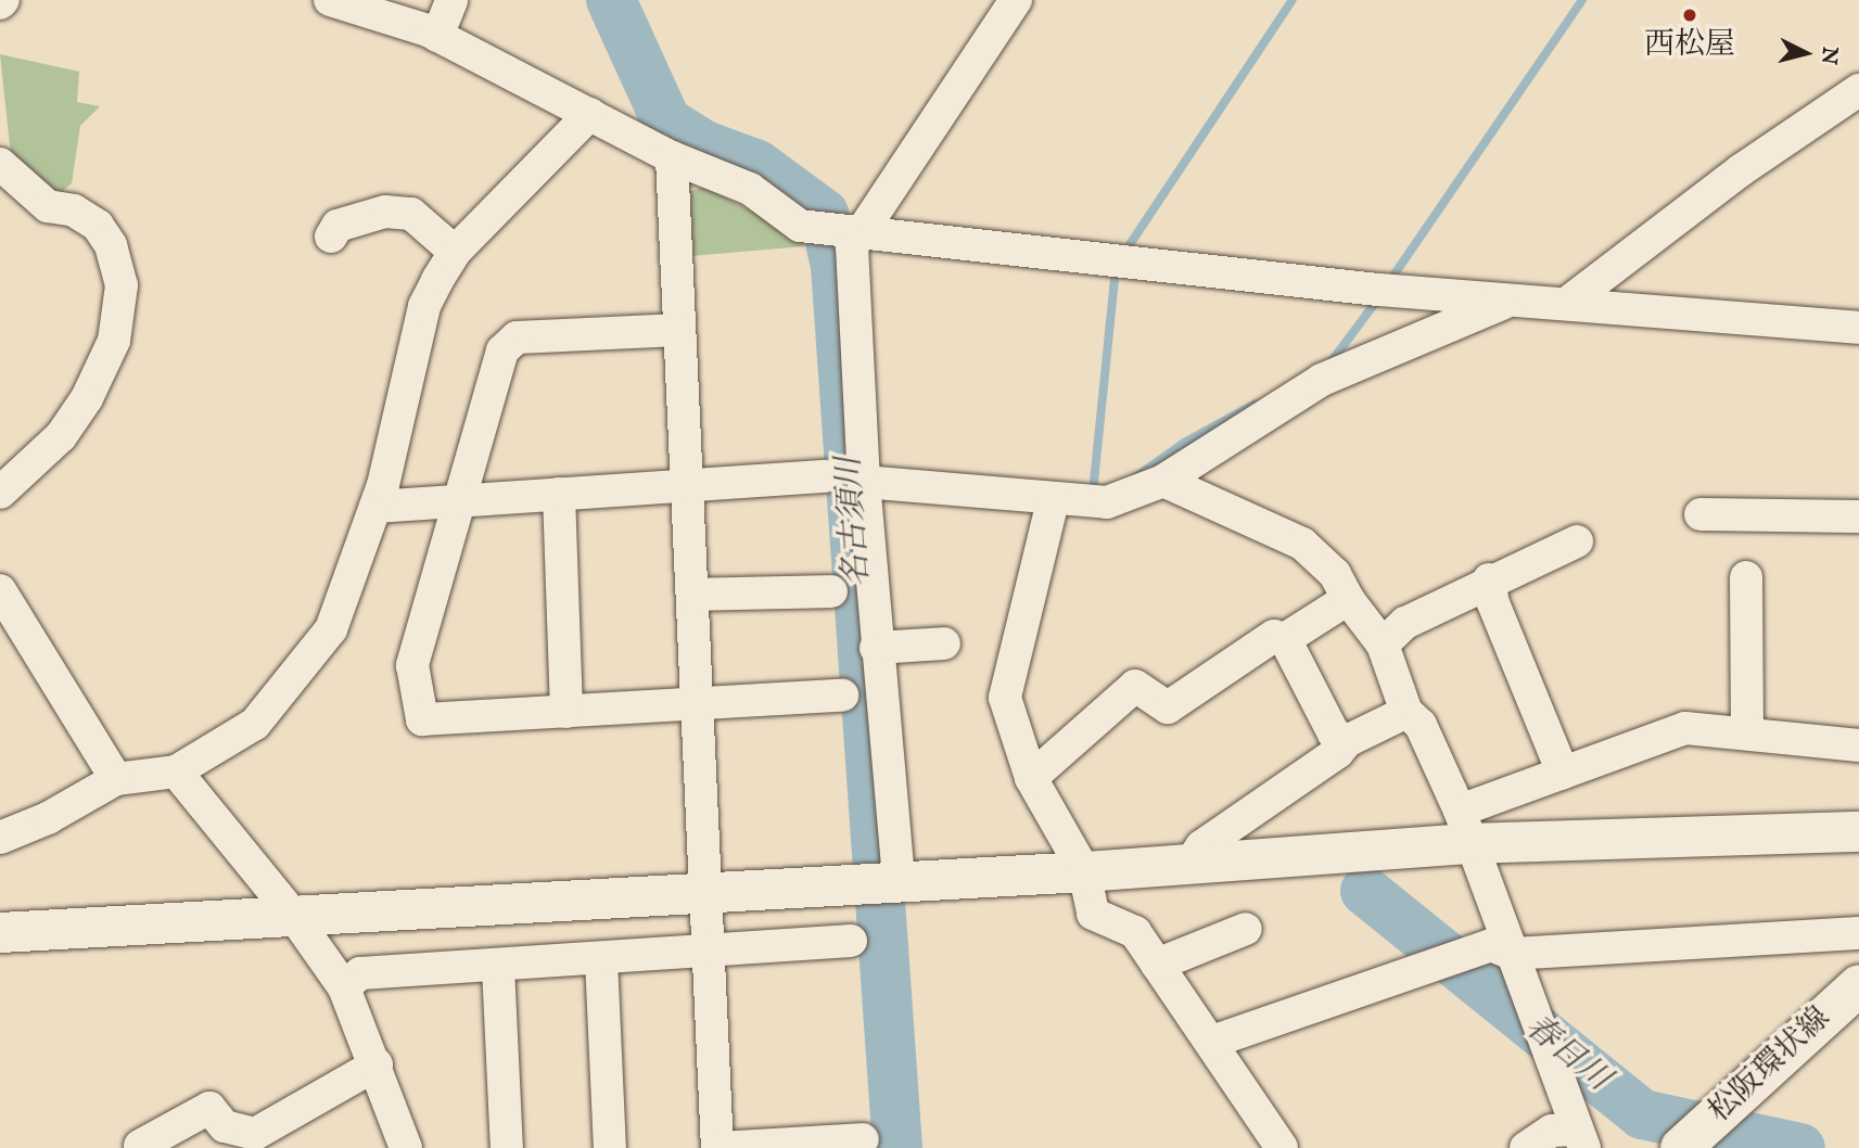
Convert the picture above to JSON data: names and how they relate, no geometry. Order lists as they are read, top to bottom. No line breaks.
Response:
{"streets":{"main road":["松阪環状線"]},"water":["名古須川","春日川"],"places":["西松屋"],"north":"right"}
